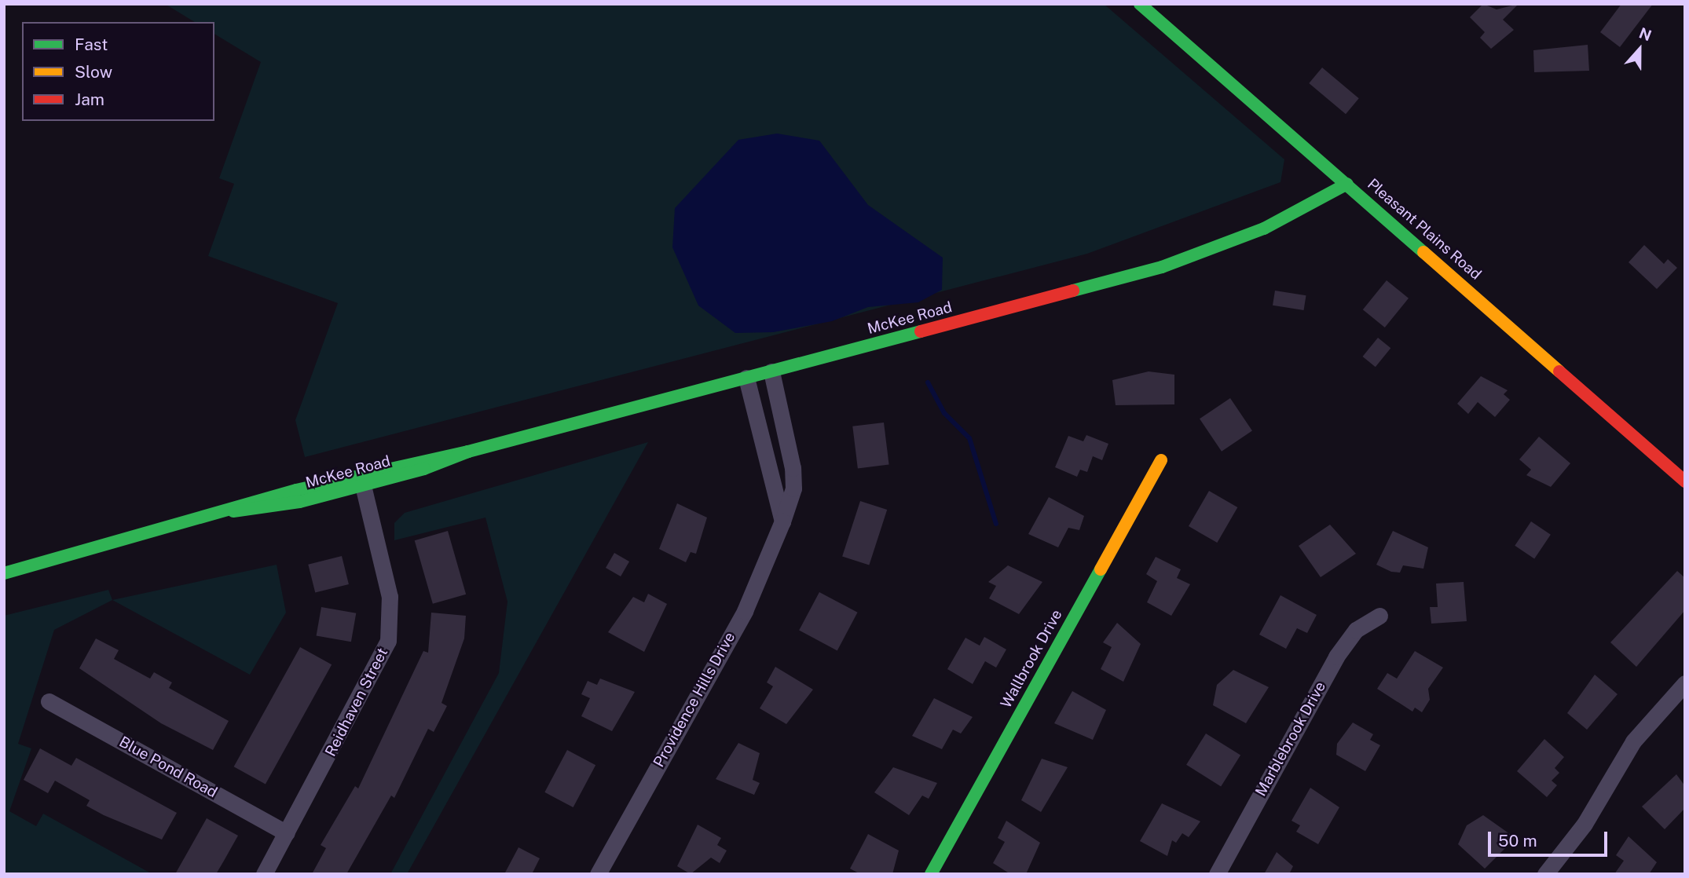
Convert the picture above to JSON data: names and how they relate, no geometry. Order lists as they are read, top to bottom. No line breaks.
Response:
{"streets":{"street":["Pleasant Plains Road","McKee Road","Wallbrook Drive","Providence Hills Drive","Reidhaven Street","Marblebrook Drive","Blue Pond Road"]},"crossings":[["Pleasant Plains Road","McKee Road"],["McKee Road","Providence Hills Drive"],["McKee Road","Reidhaven Street"],["Reidhaven Street","Blue Pond Road"]],"legend":["Fast","Slow","Jam"],"scale_bar":"50 m","north":"top"}
